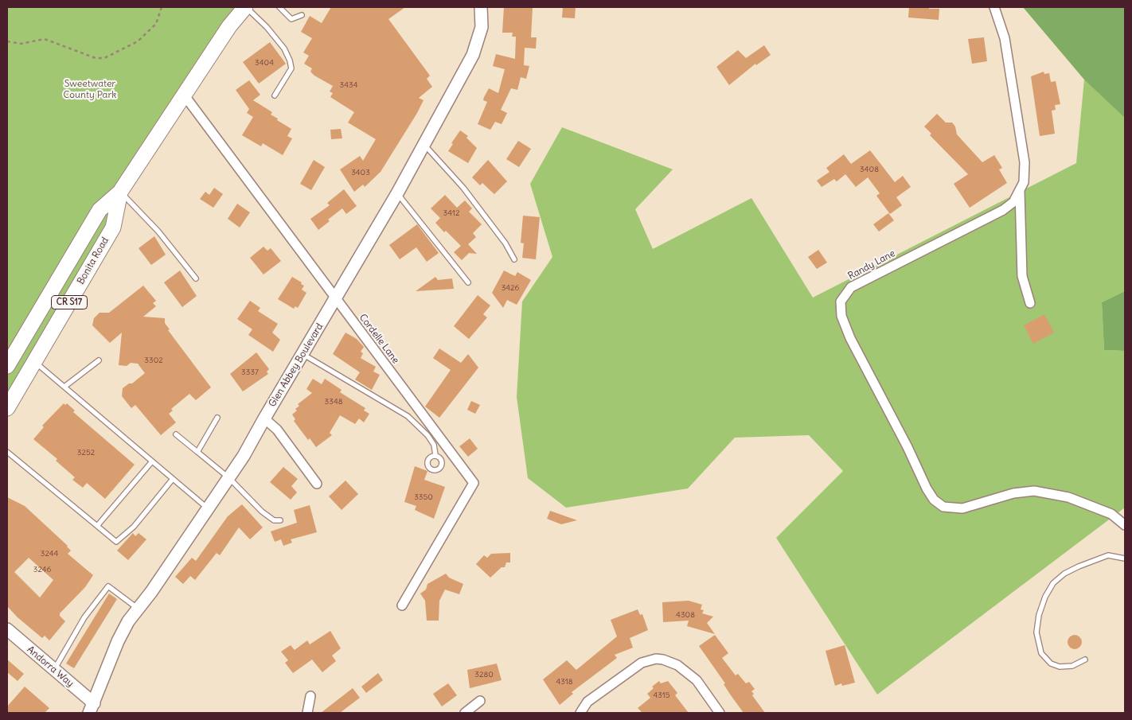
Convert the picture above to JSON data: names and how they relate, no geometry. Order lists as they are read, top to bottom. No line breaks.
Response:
{"streets":{"main road":["Bonita Road","CR S17"],"street":["Randy Lane","Cordelle Lane","Glen Abbey Boulevard","Andorra Way"]},"crossings":[["Bonita Road","Cordelle Lane"],["Cordelle Lane","Glen Abbey Boulevard"],["Glen Abbey Boulevard","Andorra Way"]],"parks":["Sweetwater County Park"],"house_numbers":["3404","3434","3408","3403","3412","3426","3302","3337","3348","3252","3350","3244","3246","4308","3280","4318","4315"]}
